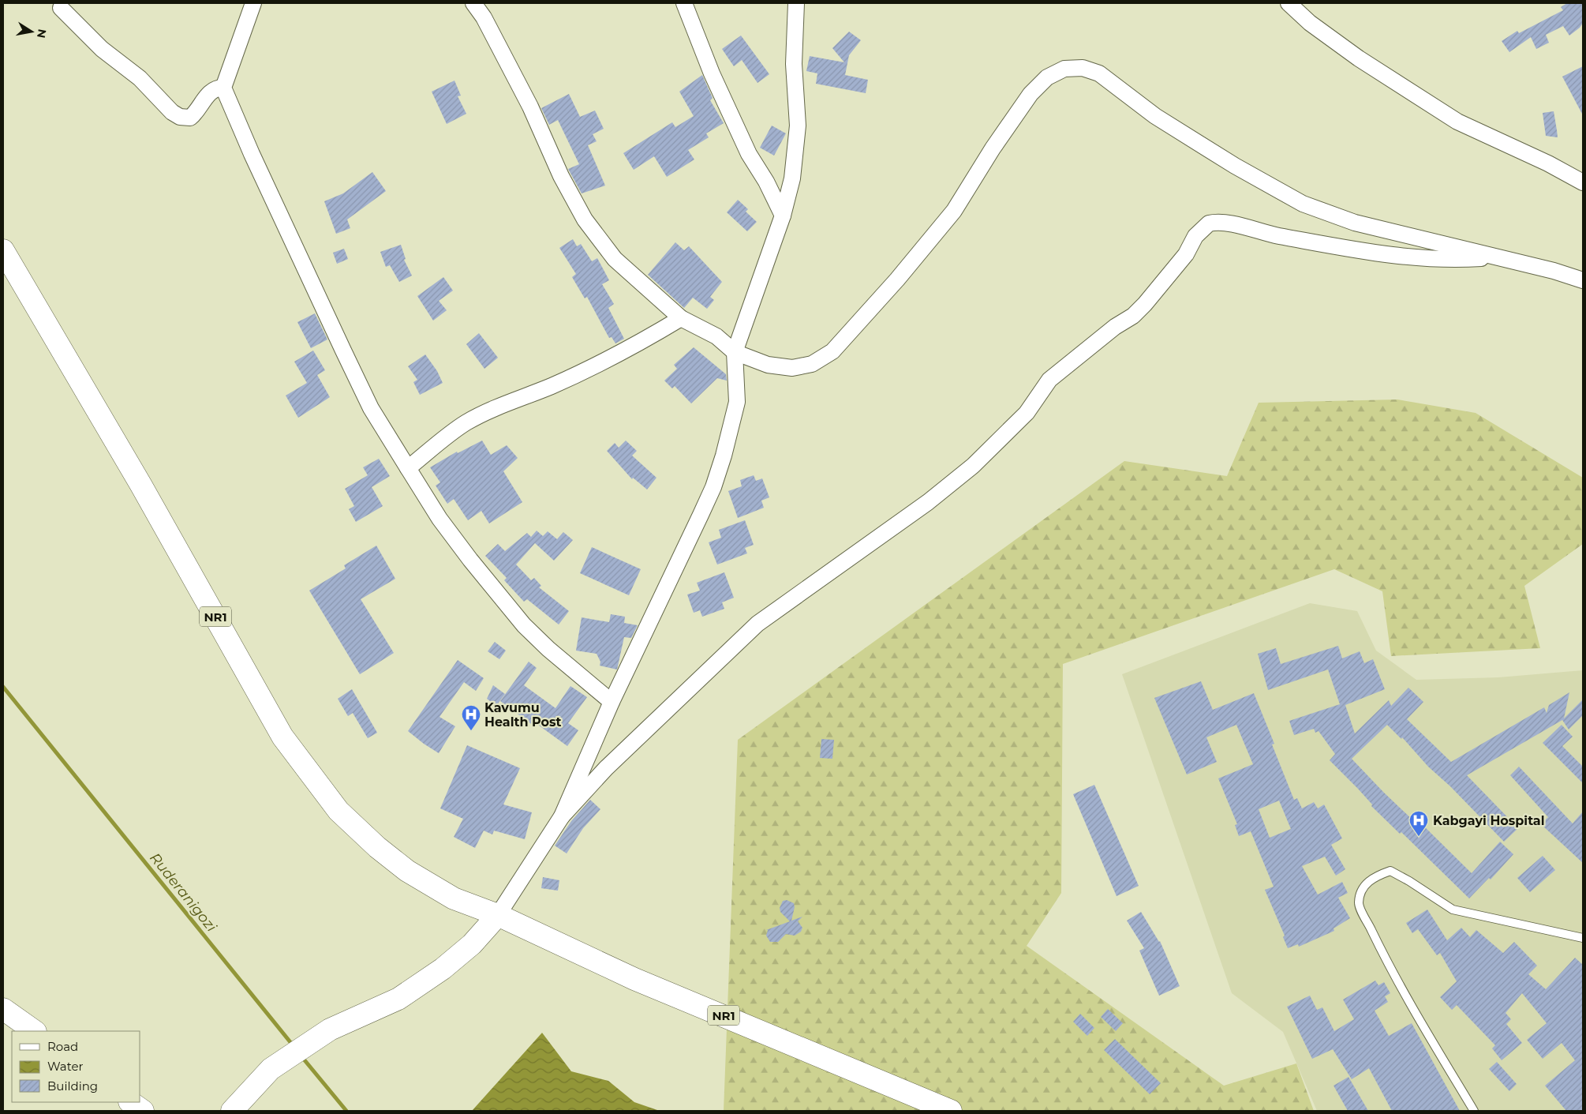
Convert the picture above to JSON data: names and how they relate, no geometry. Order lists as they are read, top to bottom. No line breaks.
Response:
{"streets":{"main road":["NR1"]},"water":["Ruderanigozi"],"places":{"hospital":["Kavumu Health Post","Kabgayi Hospital"]},"legend":["Road","Water","Building"],"north":"right"}
